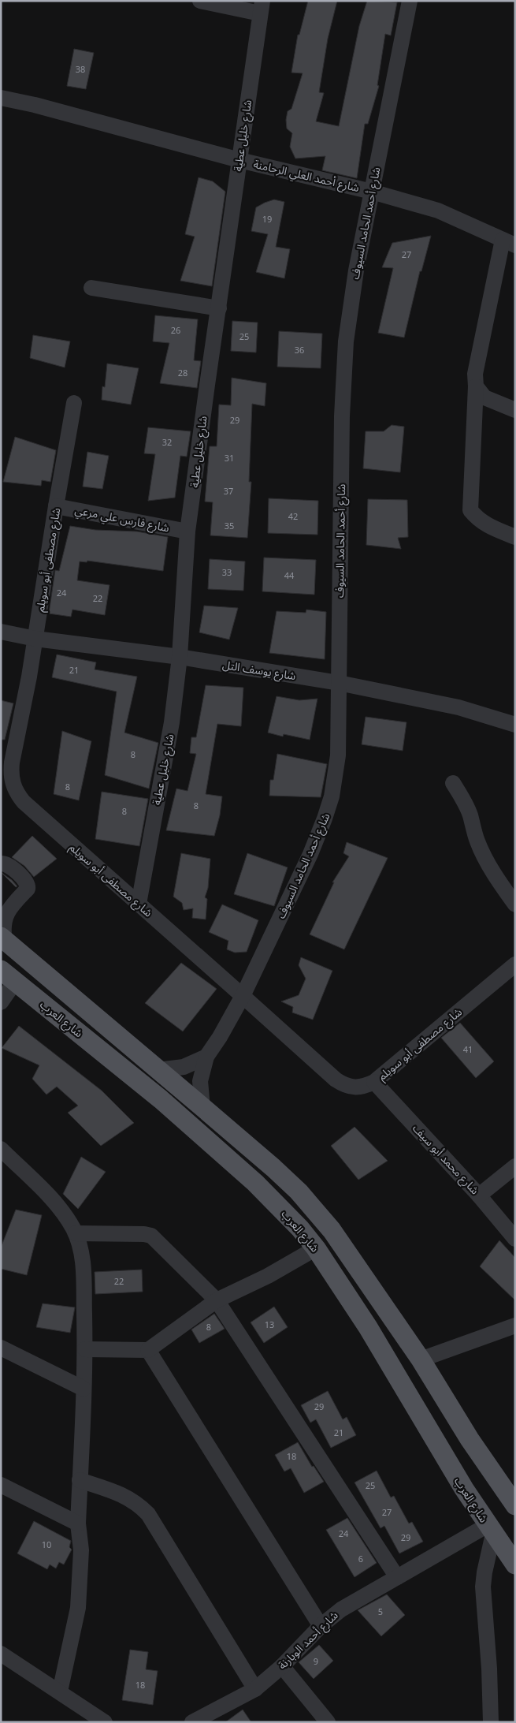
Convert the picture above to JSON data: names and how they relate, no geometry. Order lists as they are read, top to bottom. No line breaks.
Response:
{"streets":{"main road":["شارع العرب"],"street":["شارع خليل عطية","شارع أحمد العلي الرحامنة","شارع أحمد الحامد السيوف","شارع فارس علي مرعي","شارع مصطفى أبو سويلم","شارع يوسف التل","شارع محمد أبو سيف","شارع أحمد الوبارنة"]},"crossings":[["شارع خليل عطية","شارع أحمد العلي الرحامنة"],["شارع خليل عطية","شارع فارس علي مرعي"],["شارع خليل عطية","شارع مصطفى أبو سويلم"],["شارع خليل عطية","شارع يوسف التل"],["شارع أحمد العلي الرحامنة","شارع أحمد الحامد السيوف"],["شارع أحمد الحامد السيوف","شارع مصطفى أبو سويلم"],["شارع أحمد الحامد السيوف","شارع يوسف التل"],["شارع أحمد الحامد السيوف","شارع العرب"],["شارع فارس علي مرعي","شارع مصطفى أبو سويلم"],["شارع مصطفى أبو سويلم","شارع يوسف التل"],["شارع مصطفى أبو سويلم","شارع محمد أبو سيف"],["شارع العرب","شارع أحمد الوبارنة"]],"house_numbers":["38","19","27","26","25","36","28","29","32","31","37","42","35","33","44","24","22","21","8","8","8","8","41","22","13","8","29","21","18","25","27","24","29","10","6","5","9","18"]}
